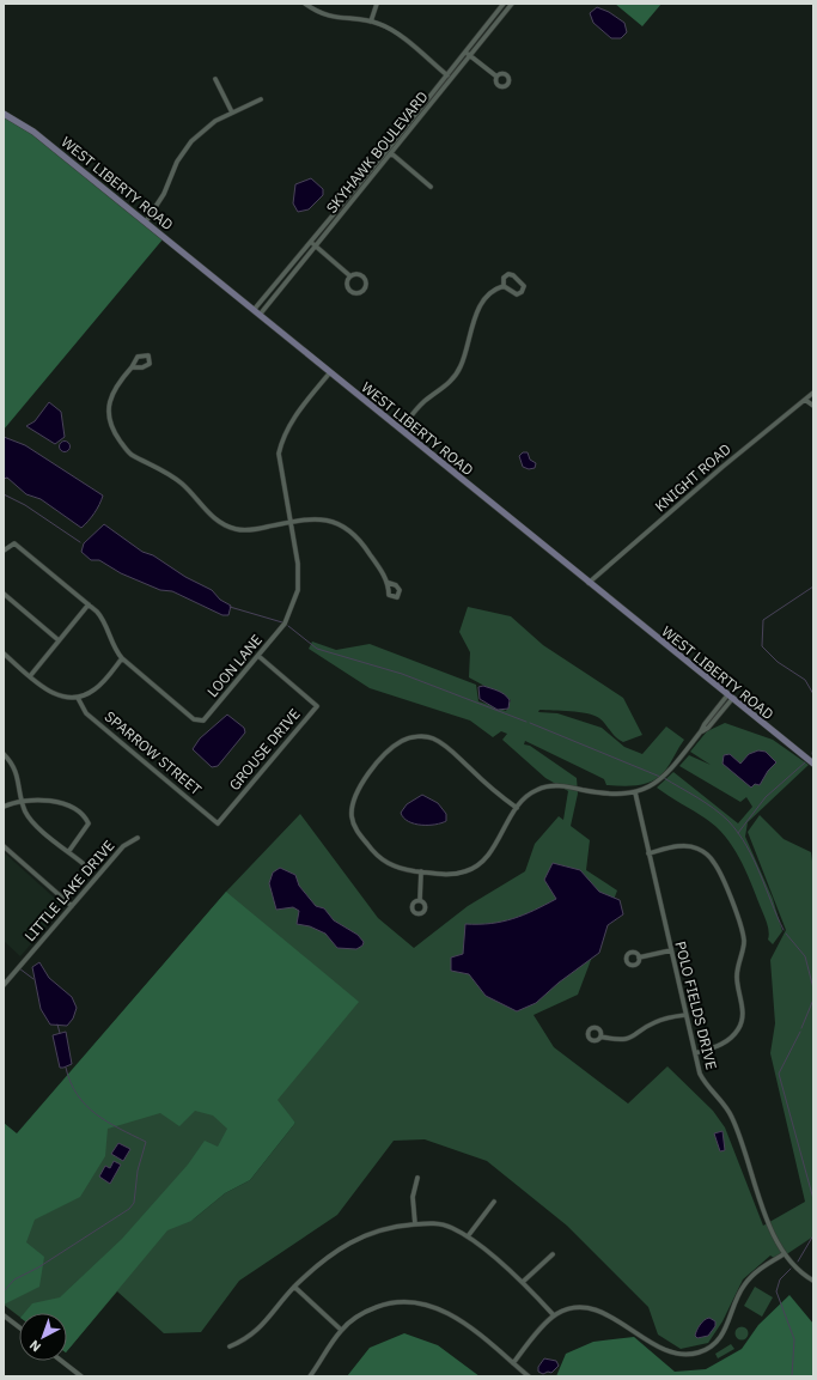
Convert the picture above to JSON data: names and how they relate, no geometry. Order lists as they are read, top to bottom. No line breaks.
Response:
{"streets":{"main road":["WEST LIBERTY ROAD"],"street":["SKYHAWK BOULEVARD","KNIGHT ROAD","LOON LANE","GROUSE DRIVE","SPARROW STREET","LITTLE LAKE DRIVE","POLO FIELDS DRIVE"]},"crossings":[["SKYHAWK BOULEVARD","WEST LIBERTY ROAD"],["WEST LIBERTY ROAD","KNIGHT ROAD"],["WEST LIBERTY ROAD","LOON LANE"],["LOON LANE","GROUSE DRIVE"],["GROUSE DRIVE","SPARROW STREET"]],"north":"bottom left"}
